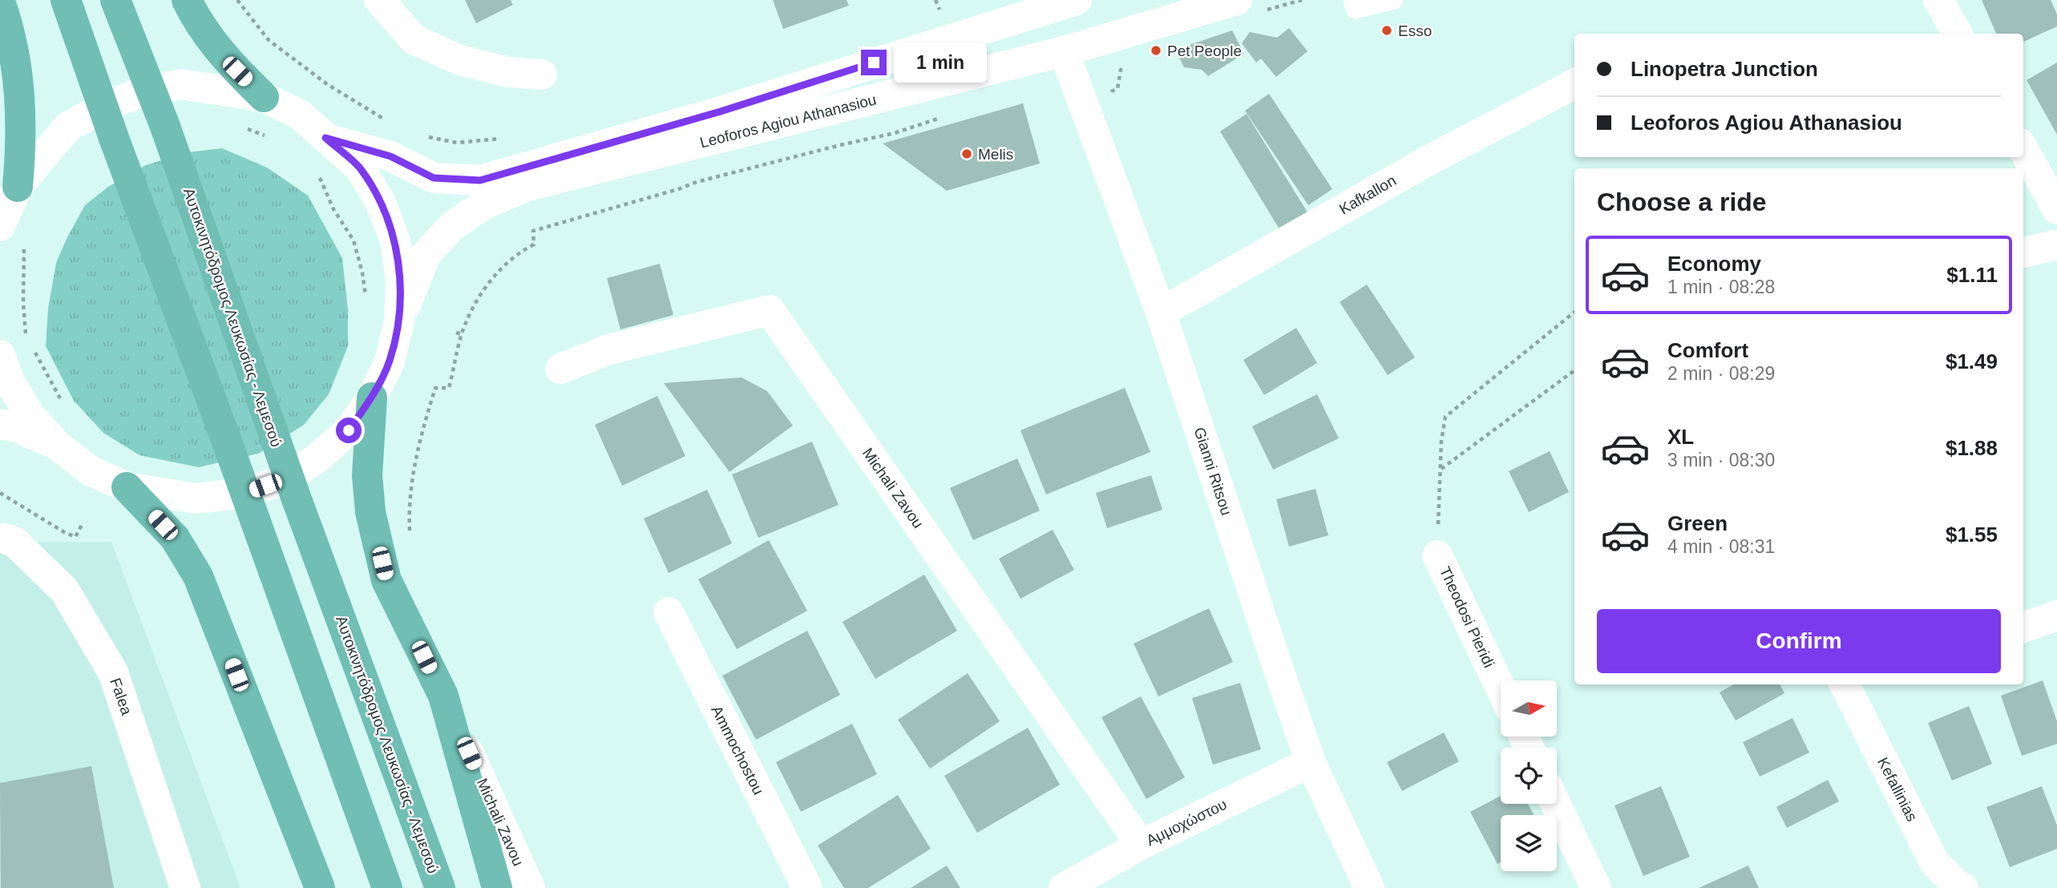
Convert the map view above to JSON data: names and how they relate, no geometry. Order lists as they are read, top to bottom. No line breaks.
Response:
{"streets":{"highway":["Αυτοκινητόδρομος Λευκωσίας - Λεμεσού"],"street":["Leoforos Agiou Athanasiou","Kafkallon","Gianni Ritsou","Michali Zavou","Theodosi Pieridi","Falea","Ammochostou","Kefallinias","Αμμοχώστου"]},"crossings":[["Leoforos Agiou Athanasiou","Gianni Ritsou"],["Kafkallon","Gianni Ritsou"],["Gianni Ritsou","Αμμοχώστου"],["Michali Zavou","Αμμοχώστου"]],"places":["Esso","Pet People","Melis"],"north":"right","page":{"banner":["Linopetra Junction","Leoforos Agiou Athanasiou"],"bubble":"1 min","heading":"Choose a ride","list":[{"name":"Economy","note":"1 min · 08:28","value":"$1.11"},{"name":"Comfort","note":"2 min · 08:29","value":"$1.49"},{"name":"XL","note":"3 min · 08:30","value":"$1.88"},{"name":"Green","note":"4 min · 08:31","value":"$1.55"}],"buttons":"Confirm"}}
